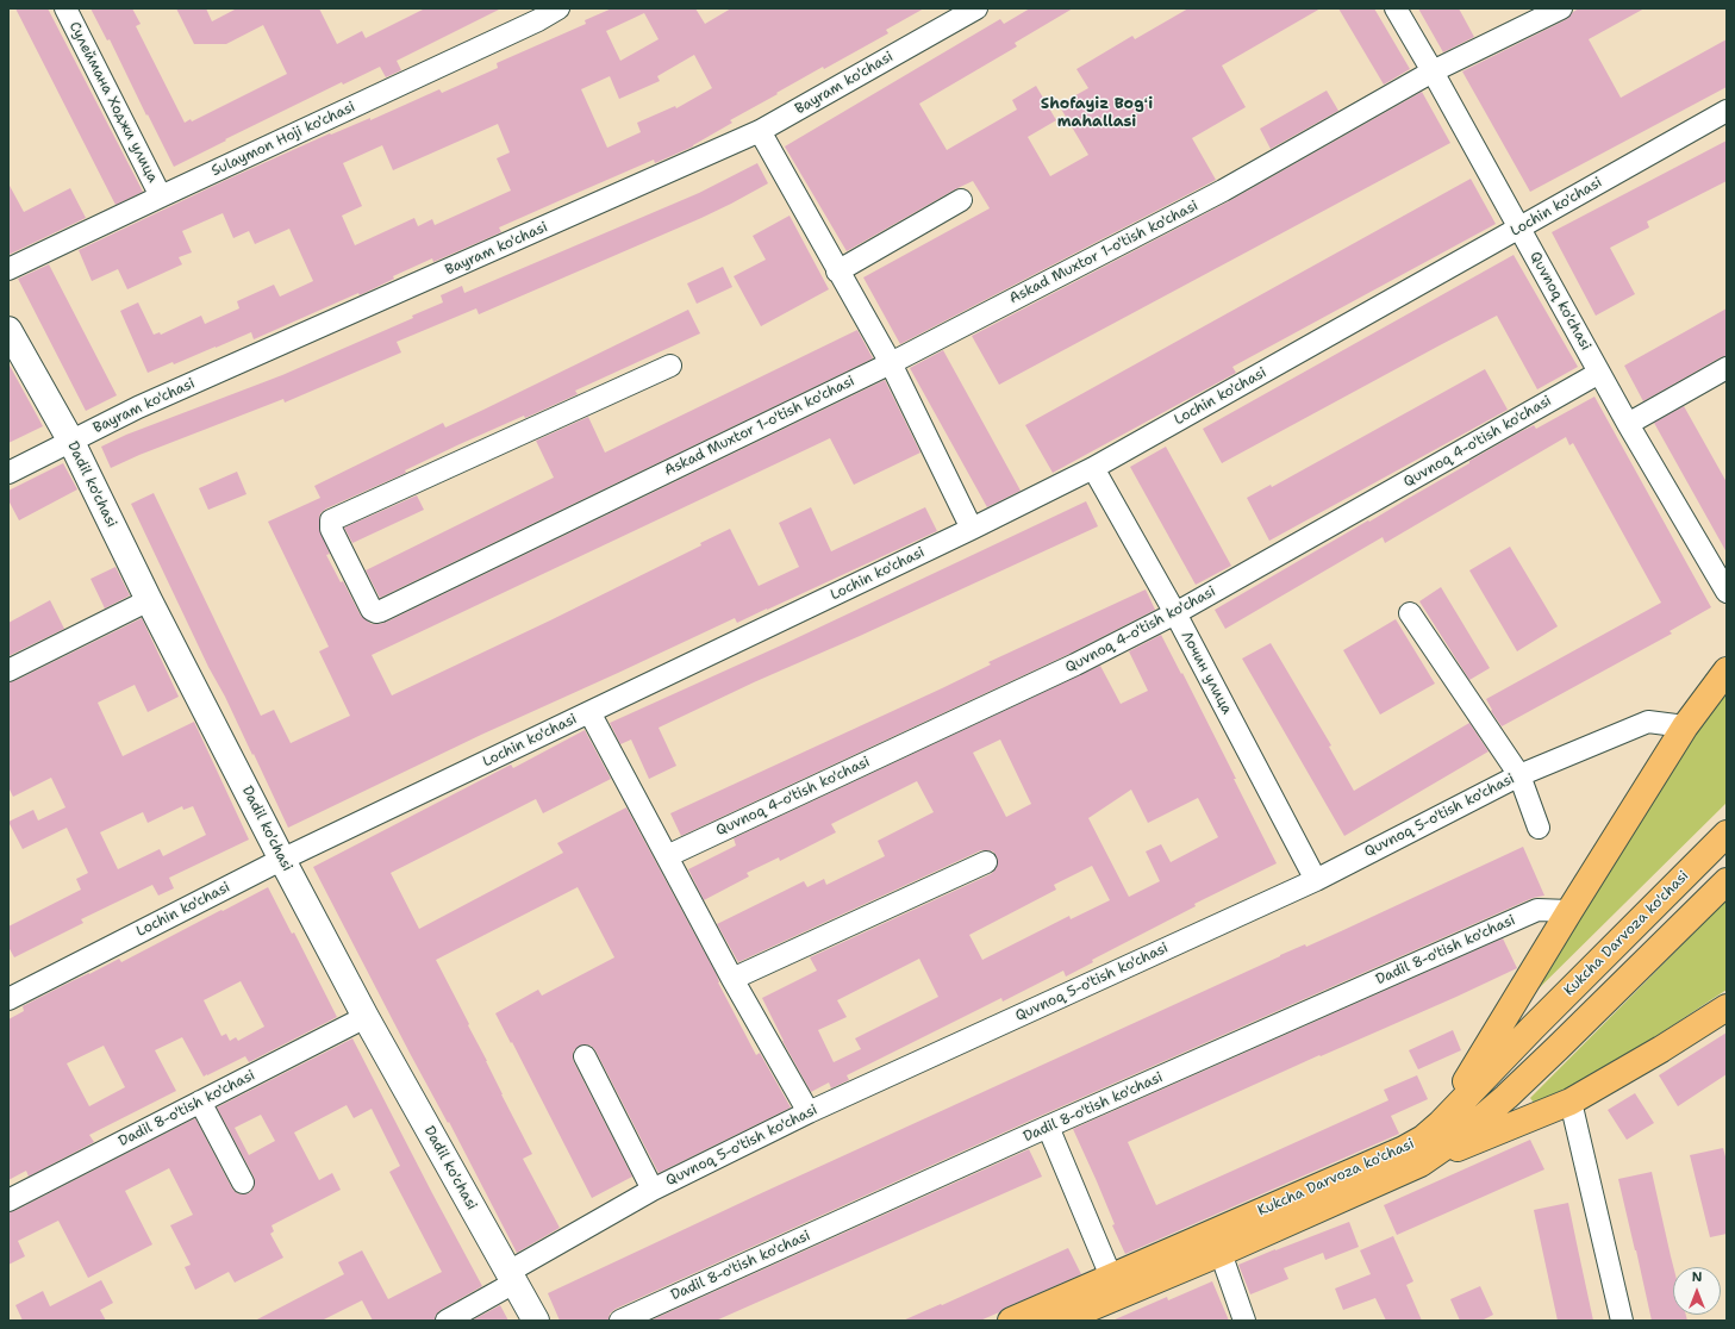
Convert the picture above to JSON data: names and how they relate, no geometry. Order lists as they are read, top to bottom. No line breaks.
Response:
{"streets":{"main road":["Kukcha Darvoza ko'chasi"],"street":["Bayram ko'chasi","Сулеймана Ходжи улица","Sulaymon Hoji ko'chasi","Lochin ko'chasi","Askad Muxtor 1-o'tish ko'chasi","Quvnoq ko'chasi","Quvnoq 4-o'tish ko'chasi","Dadil ko'chasi","Лочин улица","Quvnoq 5-o'tish ko'chasi","Dadil 8-o'tish ko'chasi"]},"crossings":[["Bayram ko'chasi","Dadil ko'chasi"],["Сулеймана Ходжи улица","Sulaymon Hoji ko'chasi"],["Lochin ko'chasi","Quvnoq ko'chasi"],["Lochin ko'chasi","Dadil ko'chasi"],["Lochin ko'chasi","Лочин улица"],["Askad Muxtor 1-o'tish ko'chasi","Quvnoq ko'chasi"],["Quvnoq ko'chasi","Quvnoq 4-o'tish ko'chasi"],["Quvnoq 4-o'tish ko'chasi","Лочин улица"],["Dadil ko'chasi","Quvnoq 5-o'tish ko'chasi"],["Dadil ko'chasi","Dadil 8-o'tish ko'chasi"],["Лочин улица","Quvnoq 5-o'tish ko'chasi"]],"districts":["Shofayiz Bogʻi mahallasi"],"north":"top"}
